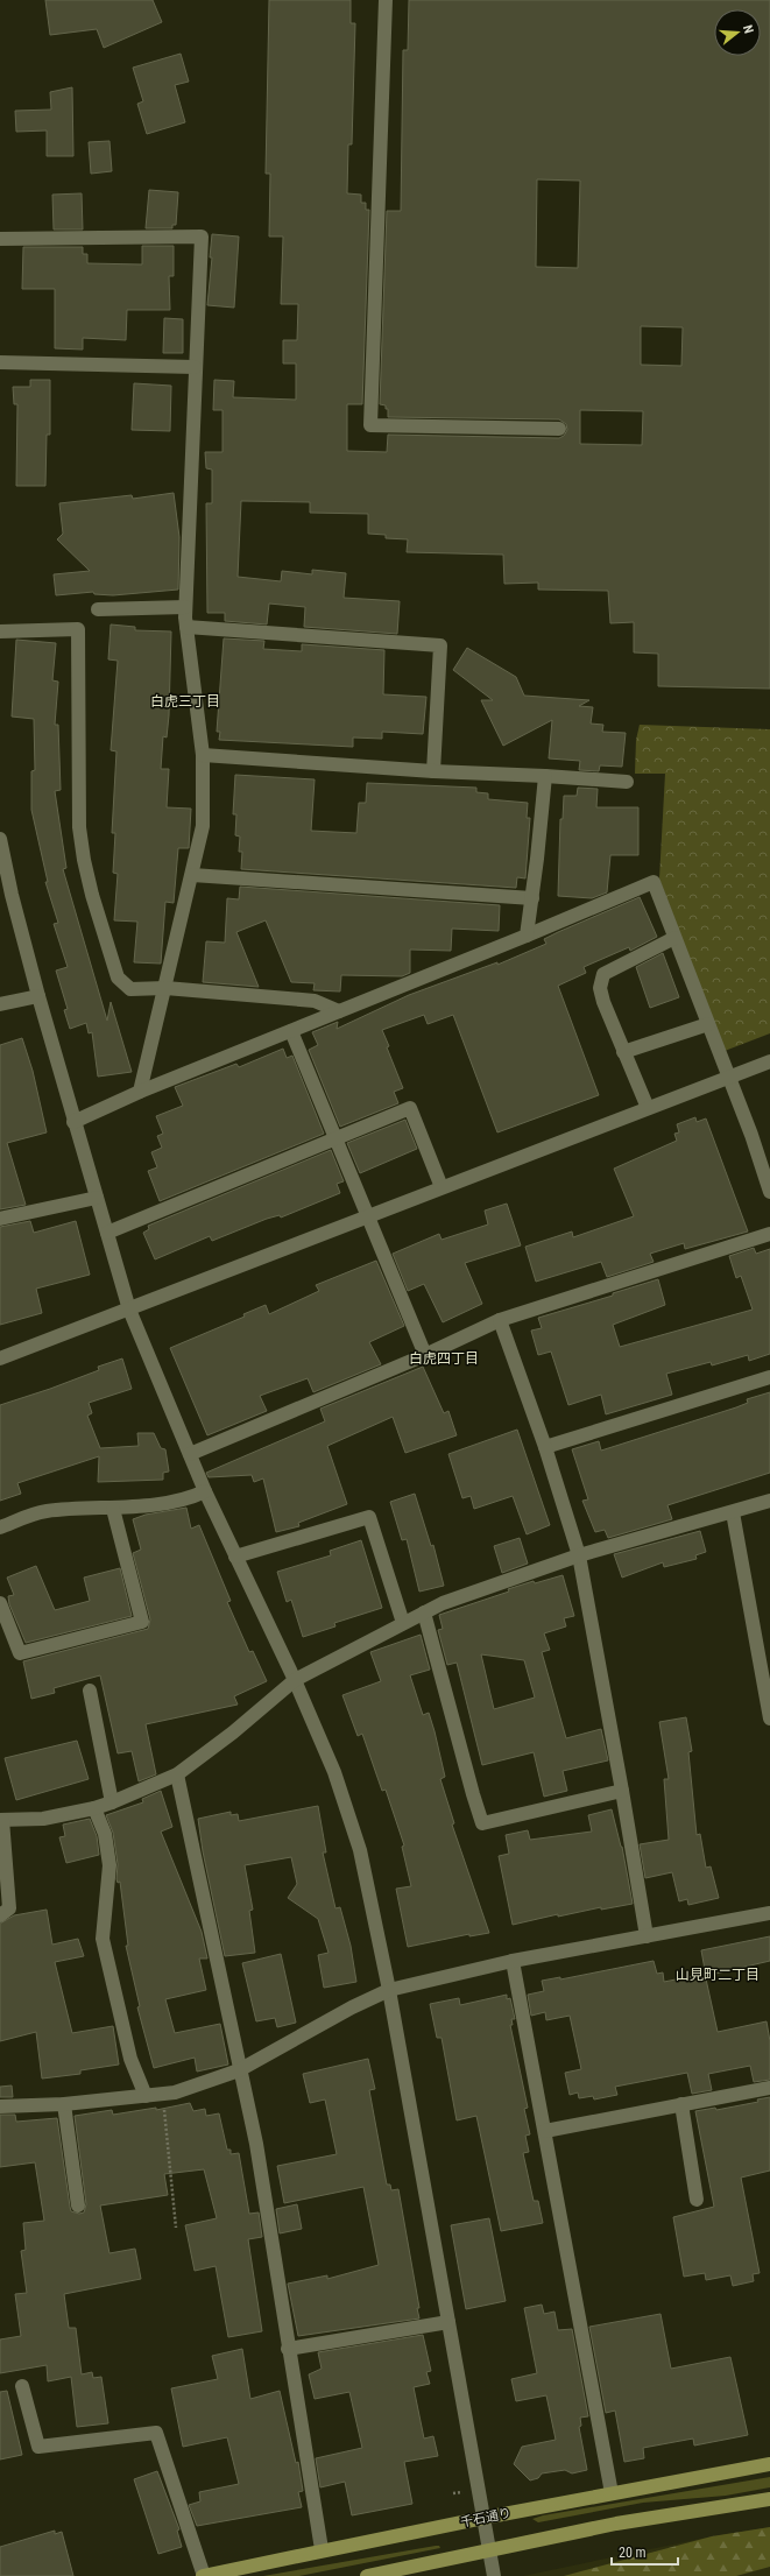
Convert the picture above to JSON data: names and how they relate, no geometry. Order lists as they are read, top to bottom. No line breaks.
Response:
{"streets":{"main road":["千石通り"]},"districts":["白虎三丁目","白虎四丁目","山見町二丁目"],"scale_bar":"20 m","north":"right"}
